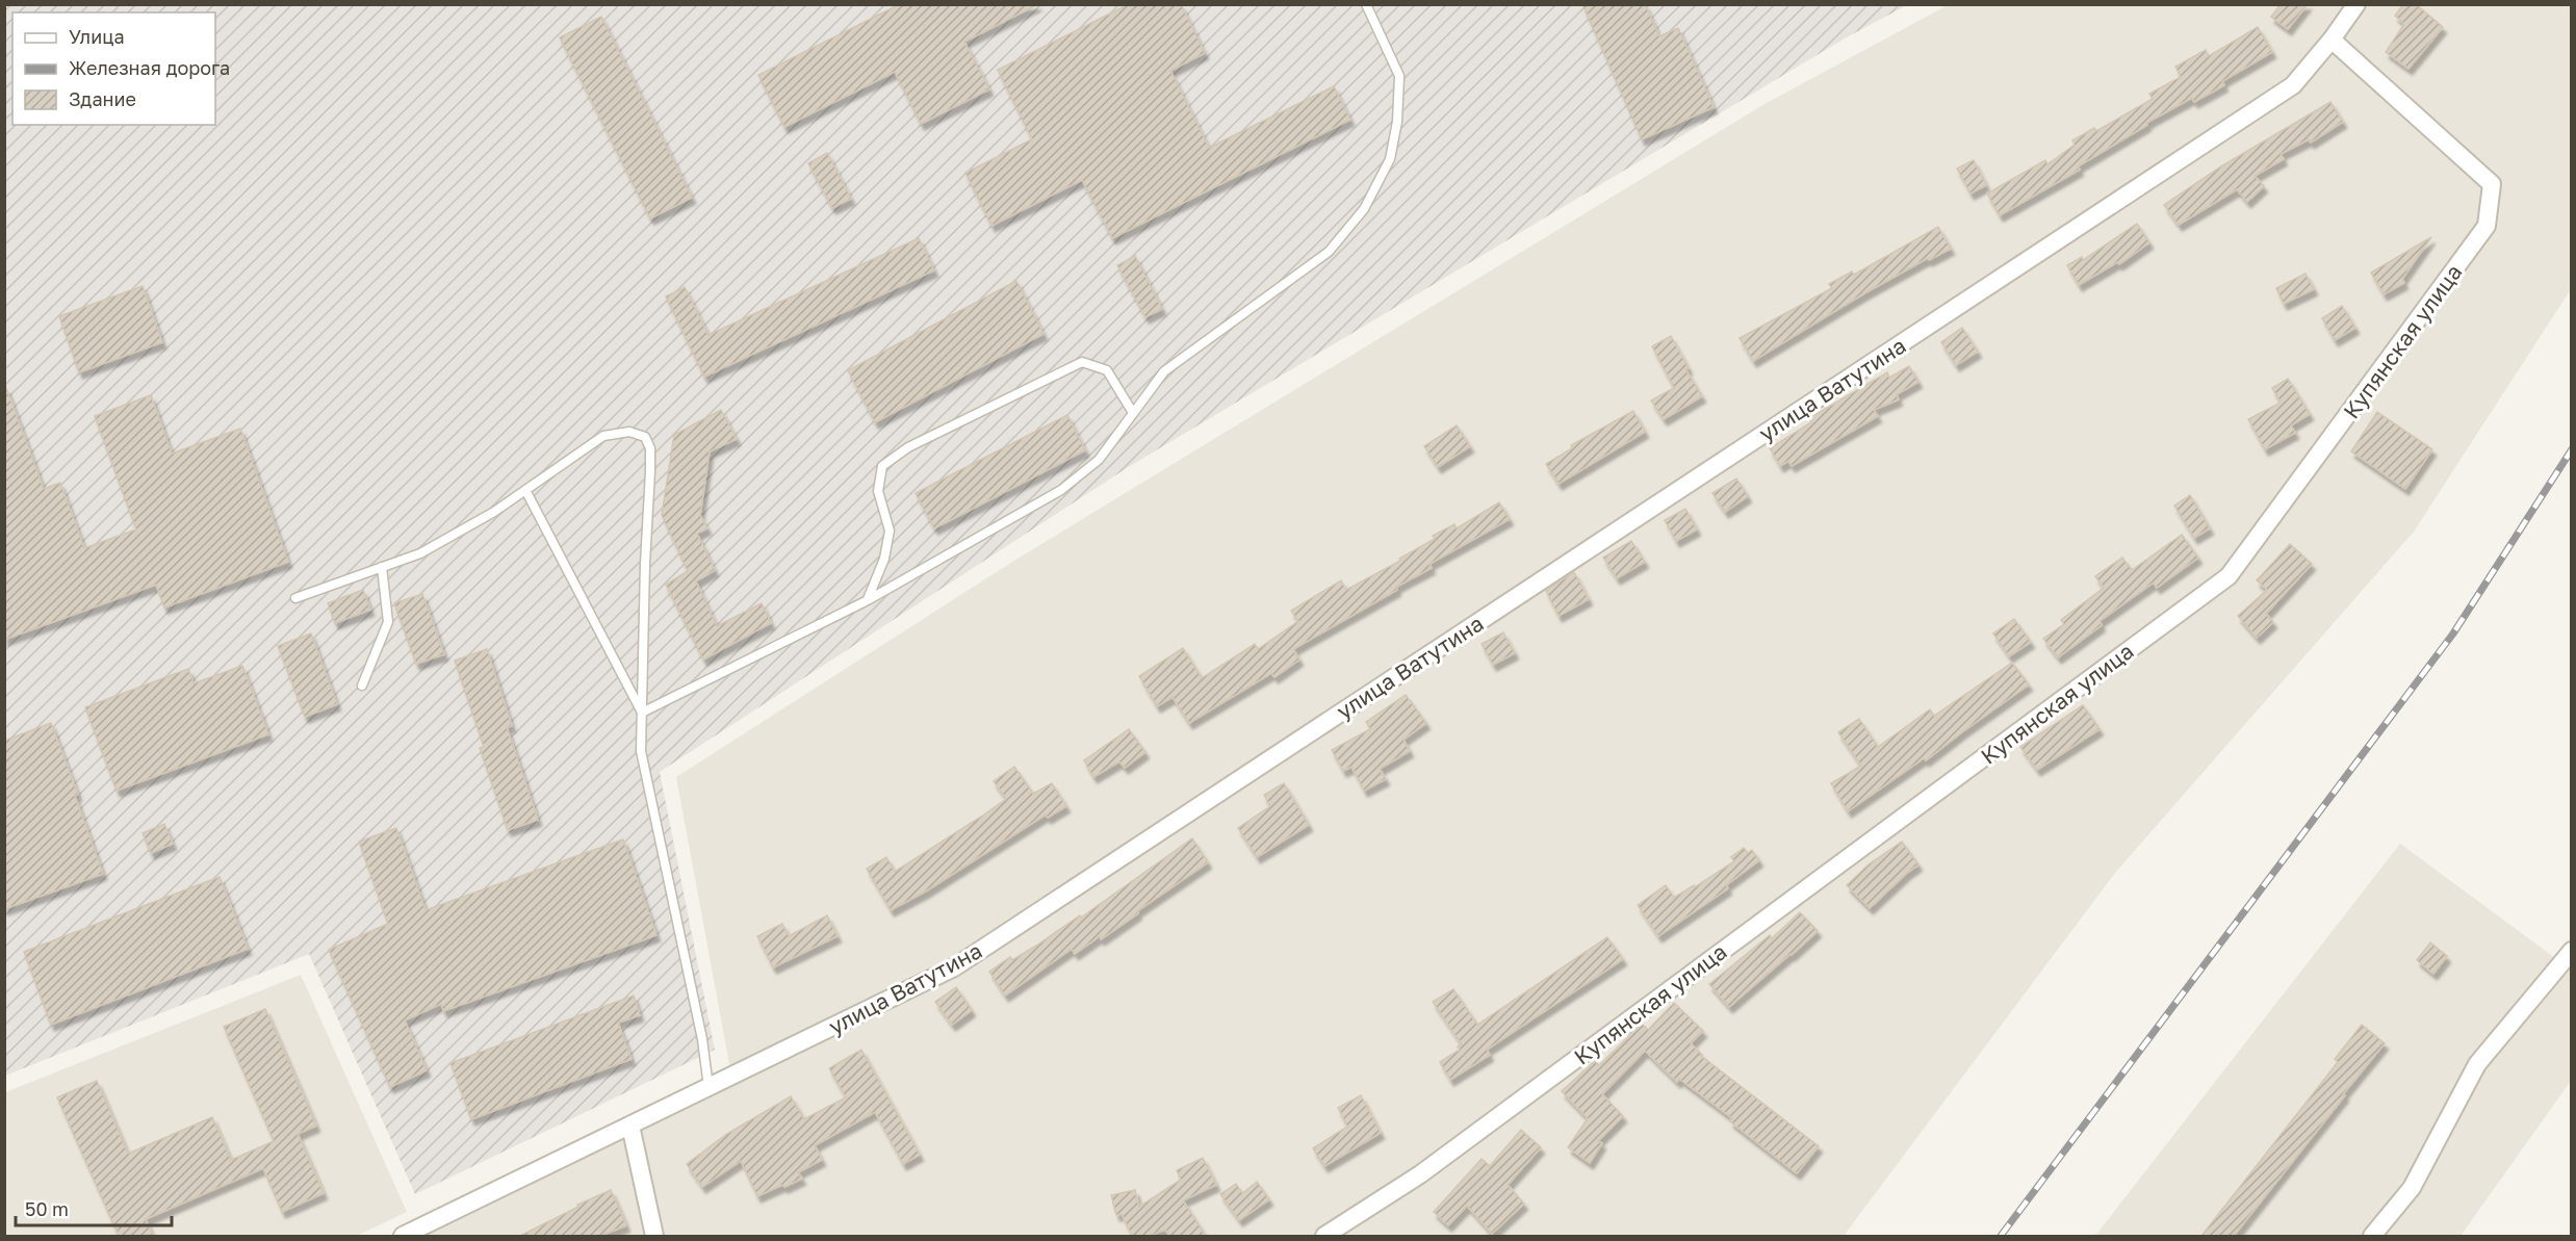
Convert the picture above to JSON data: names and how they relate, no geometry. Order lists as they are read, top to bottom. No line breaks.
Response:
{"streets":{"street":["Купянская улица","улица Ватутина"]},"crossings":[["Купянская улица","улица Ватутина"]],"legend":["Улица","Железная дорога","Здание"],"scale_bar":"50 m"}
